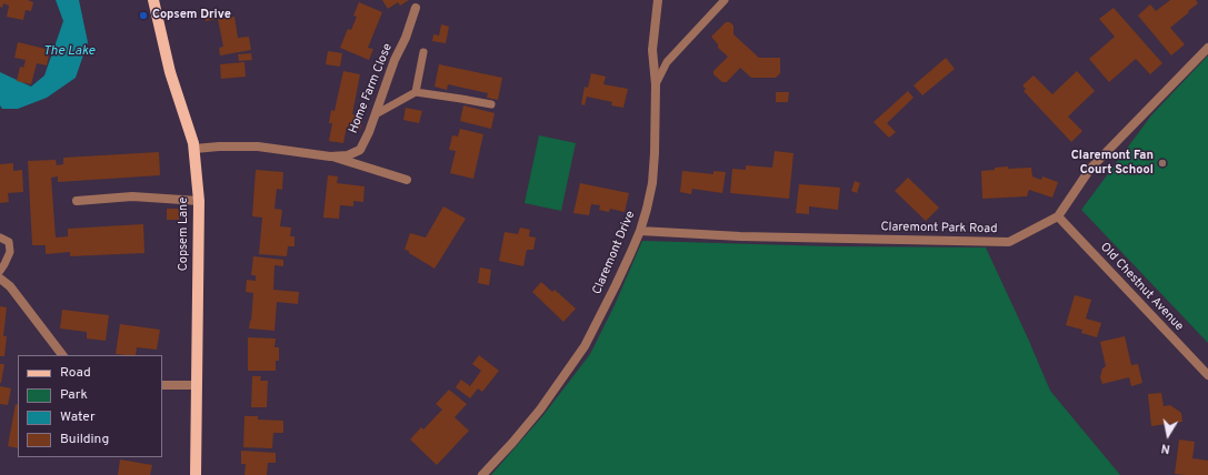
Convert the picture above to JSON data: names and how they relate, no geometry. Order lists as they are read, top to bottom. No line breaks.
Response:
{"streets":{"main road":["Copsem Lane"],"street":["Home Farm Close","Claremont Park Road","Claremont Drive","Old Chestnut Avenue"]},"crossings":[["Home Farm Close","Copsem Lane"],["Claremont Park Road","Claremont Drive"],["Claremont Park Road","Old Chestnut Avenue"]],"water":["The Lake"],"places":["Copsem Drive","Claremont Fan Court School"],"legend":["Road","Park","Water","Building"],"north":"bottom"}
